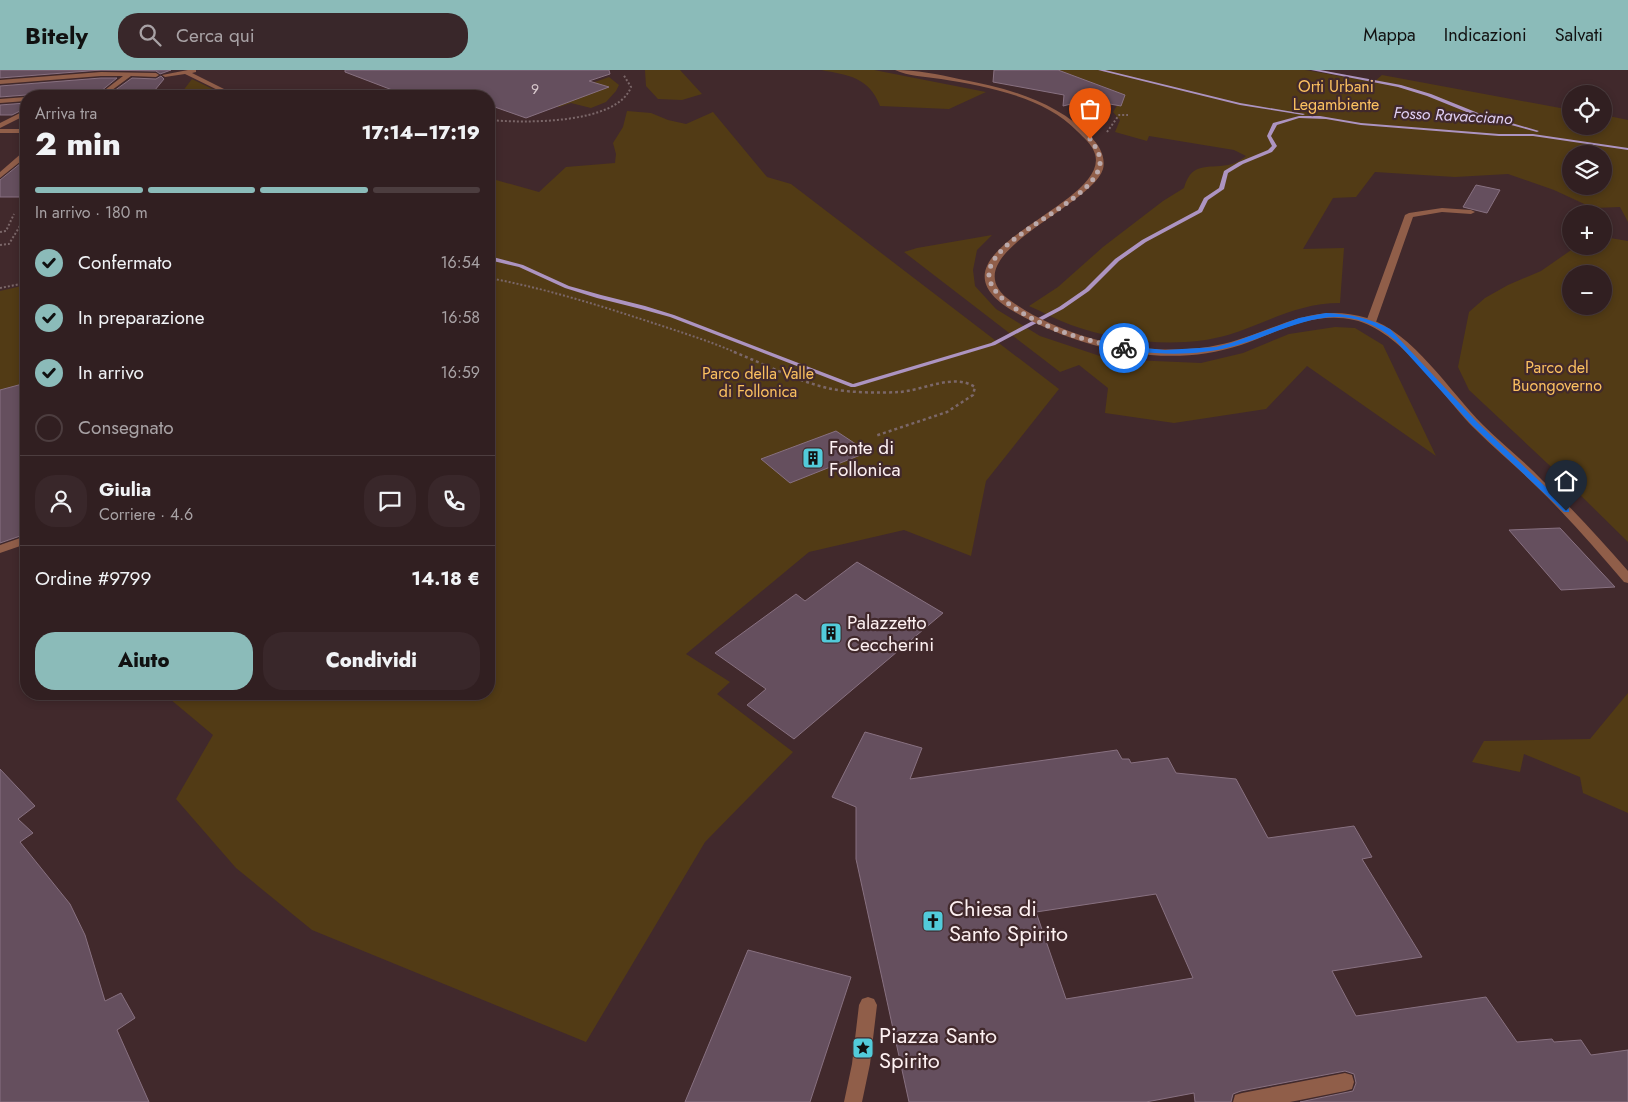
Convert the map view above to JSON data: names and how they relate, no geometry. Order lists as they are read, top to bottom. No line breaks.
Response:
{"water":["Fosso Ravacciano"],"parks":["Orti Urbani Legambiente","Parco del Buongoverno","Parco della Valle di Follonica"],"places":{"building":["Fonte di Follonica","Palazzetto Ceccherini"],"church":["Chiesa di Santo Spirito"],"place":["Piazza Santo Spirito"]},"house_numbers":["9"],"page":{"header":"Bitely","search":"Cerca qui","nav":["Mappa","Indicazioni","Salvati"],"map_buttons":["+","−"],"heading":["2 min","Arriva tra","17:14–17:19"],"panel":["Giulia","Corriere · 4.6","Ordine #9799","14.18 €"],"bar":"In arrivo · 180 m","list":[["Confermato","16:54"],["In preparazione","16:58"],["In arrivo","16:59"],"Consegnato"],"buttons":["Aiuto","Condividi"]}}
